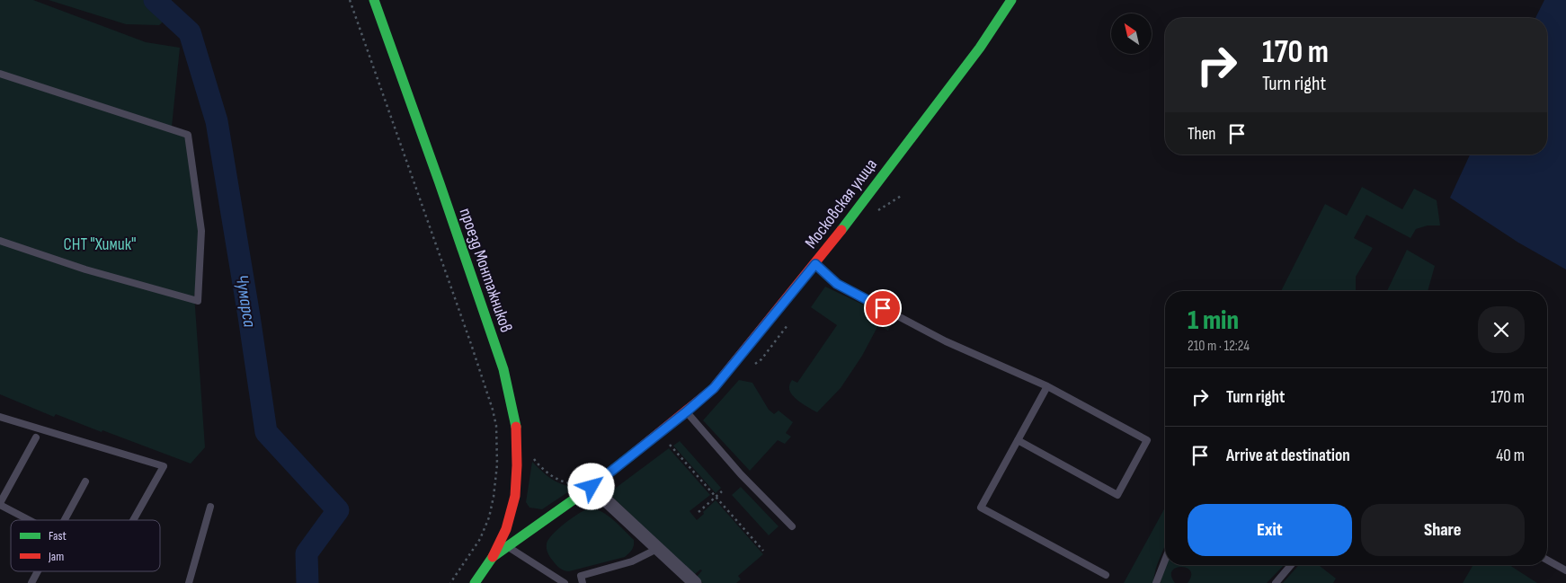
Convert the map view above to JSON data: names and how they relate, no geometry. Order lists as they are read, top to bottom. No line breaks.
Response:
{"streets":{"street":["Московская улица","проезд Монтажников"]},"crossings":[["Московская улица","проезд Монтажников"]],"water":["Чумарса"],"parks":["СНТ \"Химик\""],"legend":["Fast","Jam"],"north":"top left","page":{"turn":["170 m","Turn right"],"then":"Then","heading":["1 min","210 m · 12:24"],"list":[{"name":"Turn right","value":"170 m"},{"name":"Arrive at destination","value":"40 m"}],"buttons":["Exit","Share"]}}
